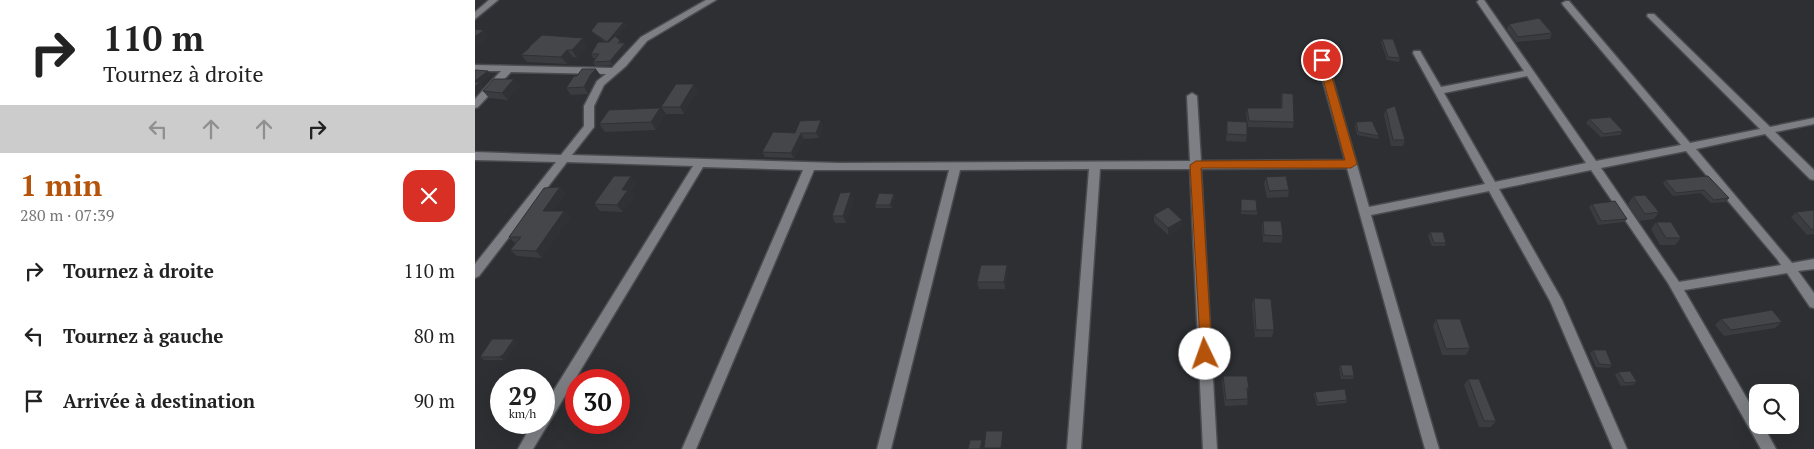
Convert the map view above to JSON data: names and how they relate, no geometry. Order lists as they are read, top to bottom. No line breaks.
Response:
{"page":{"turn":["110 m","Tournez à droite"],"heading":["1 min","280 m · 07:39"],"list":[{"name":"Tournez à droite","value":"110 m"},{"name":"Tournez à gauche","value":"80 m"},{"name":"Arrivée à destination","value":"90 m"}],"speed":"29 km/h","limit":"30"}}
